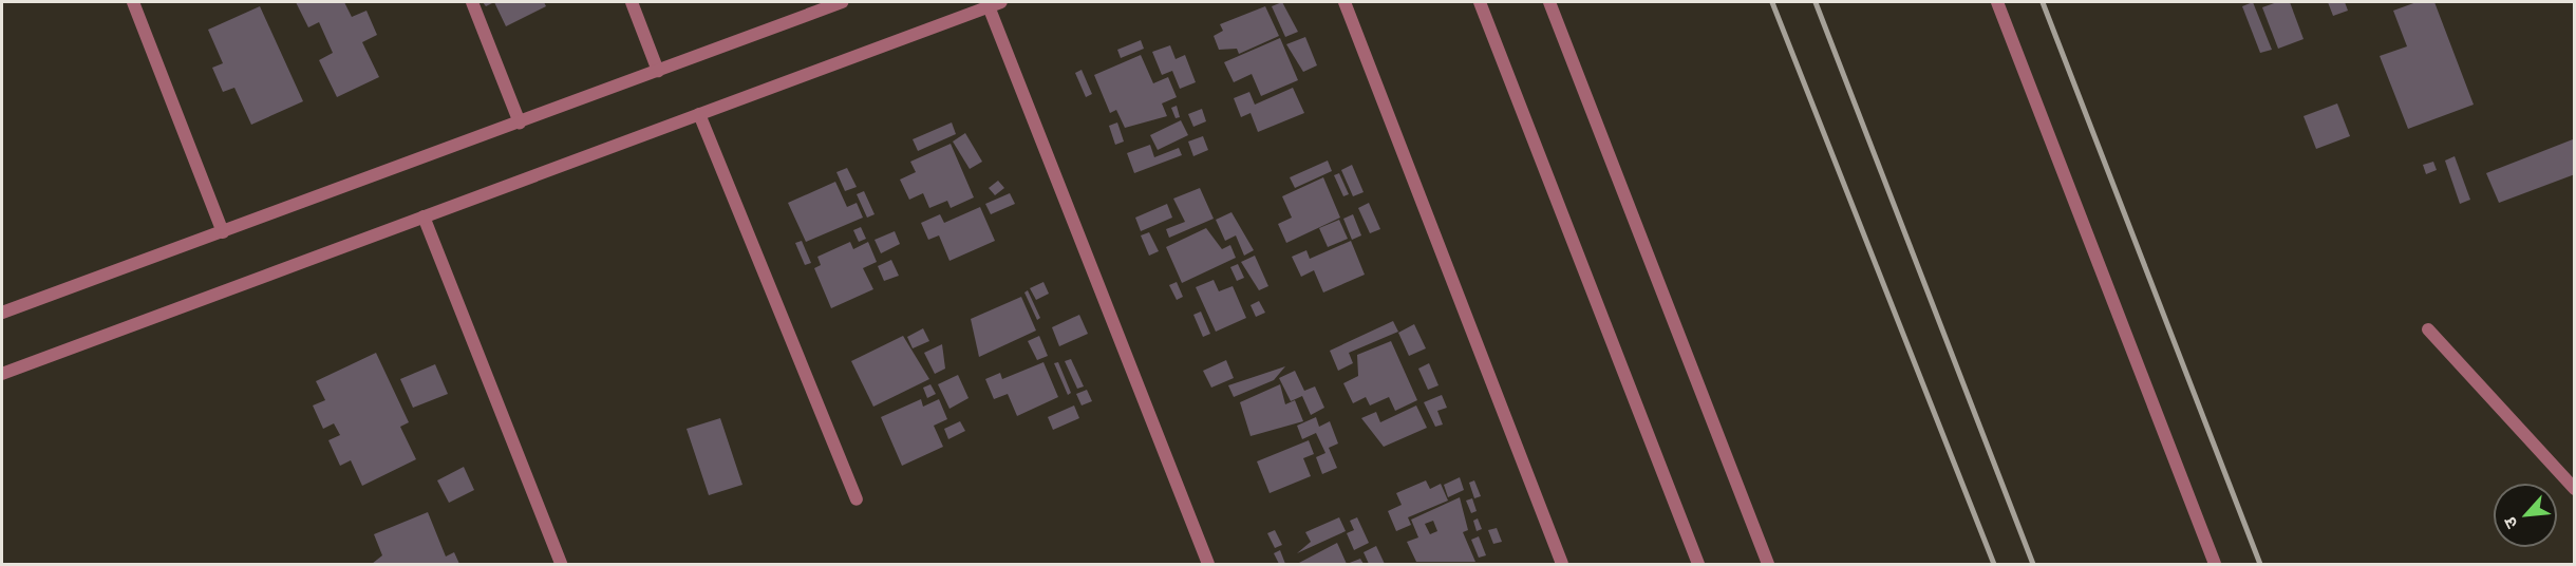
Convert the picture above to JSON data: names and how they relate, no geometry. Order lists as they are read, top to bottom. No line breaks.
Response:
{"north":"bottom left"}
